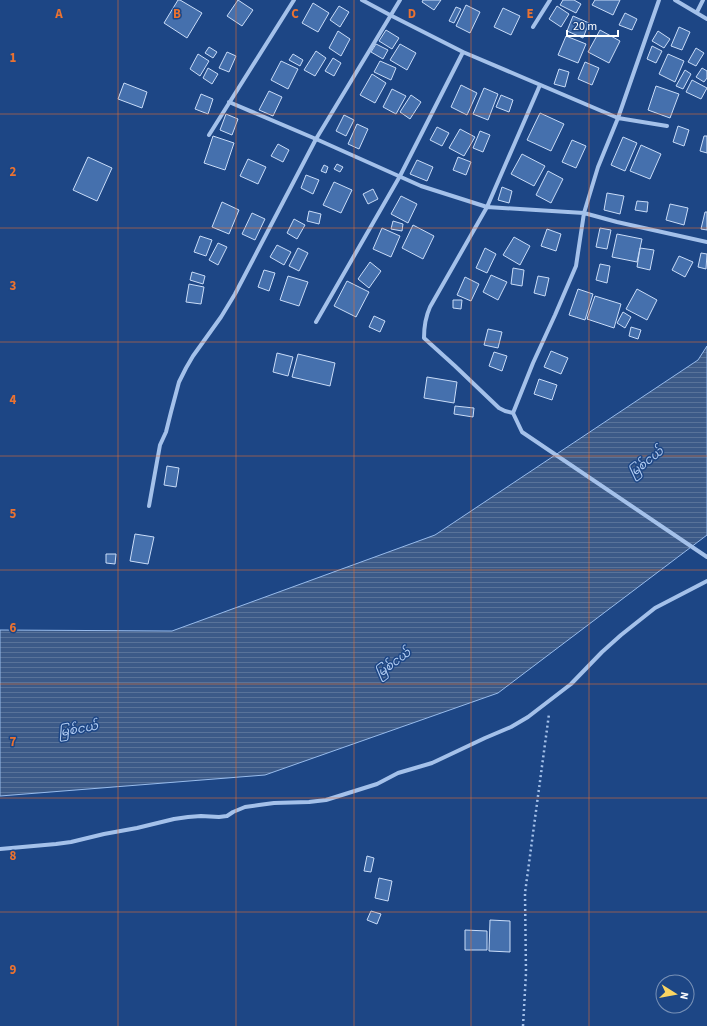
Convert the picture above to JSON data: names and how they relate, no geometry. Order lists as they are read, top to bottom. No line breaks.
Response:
{"water":["မြစ်ငယ်"],"scale_bar":"20 m","north":"right","grid":{"columns":["A","B","C","D","E"],"rows":["1","2","3","4","5","6","7","8","9"]}}
